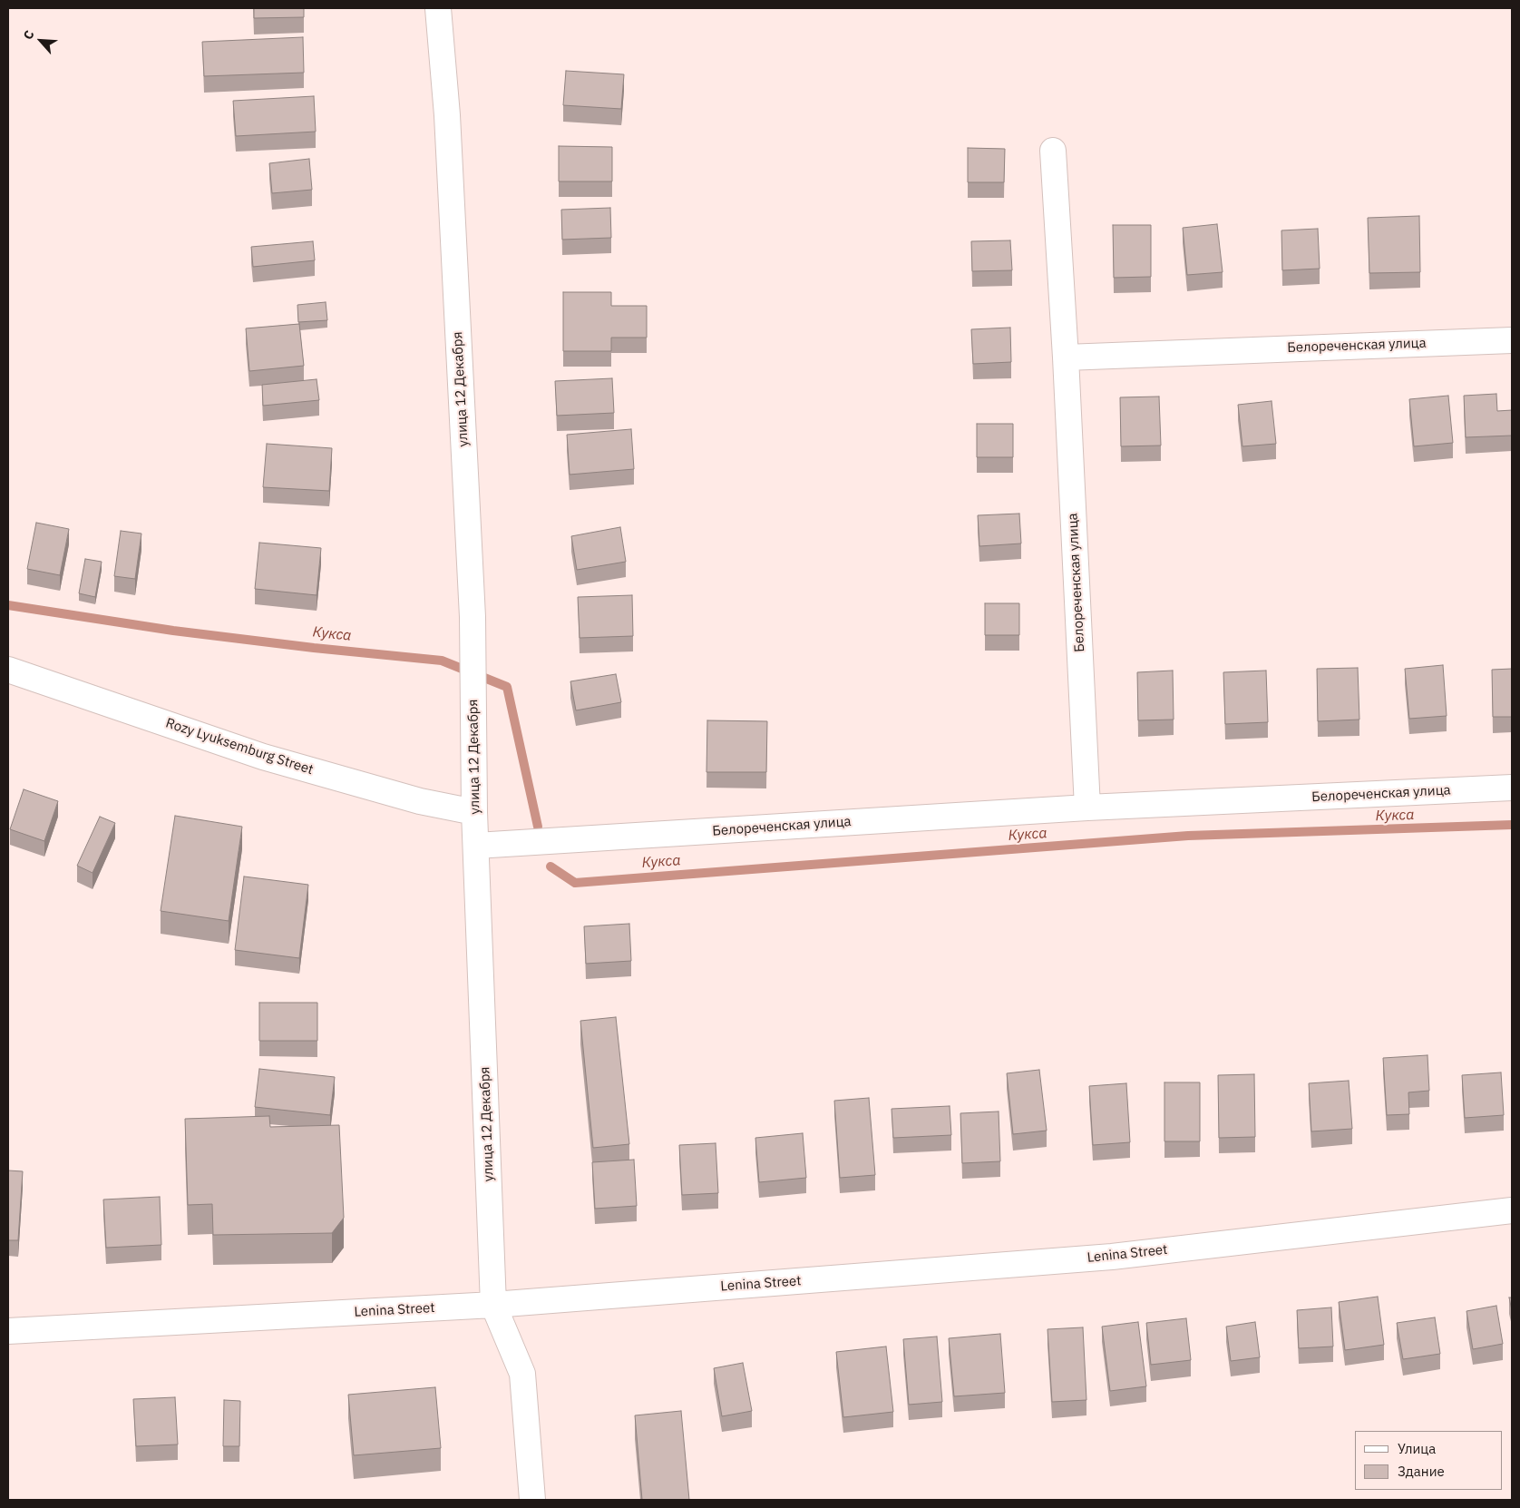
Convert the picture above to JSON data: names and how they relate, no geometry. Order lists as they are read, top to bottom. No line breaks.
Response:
{"streets":{"street":["Белореченская улица","улица 12 Декабря","Rozy Lyuksemburg Street","Lenina Street"]},"crossings":[["Белореченская улица","улица 12 Декабря"],["улица 12 Декабря","Rozy Lyuksemburg Street"],["улица 12 Декабря","Lenina Street"]],"water":["Кукса"],"legend":["Улица","Здание"],"north":"top left"}
